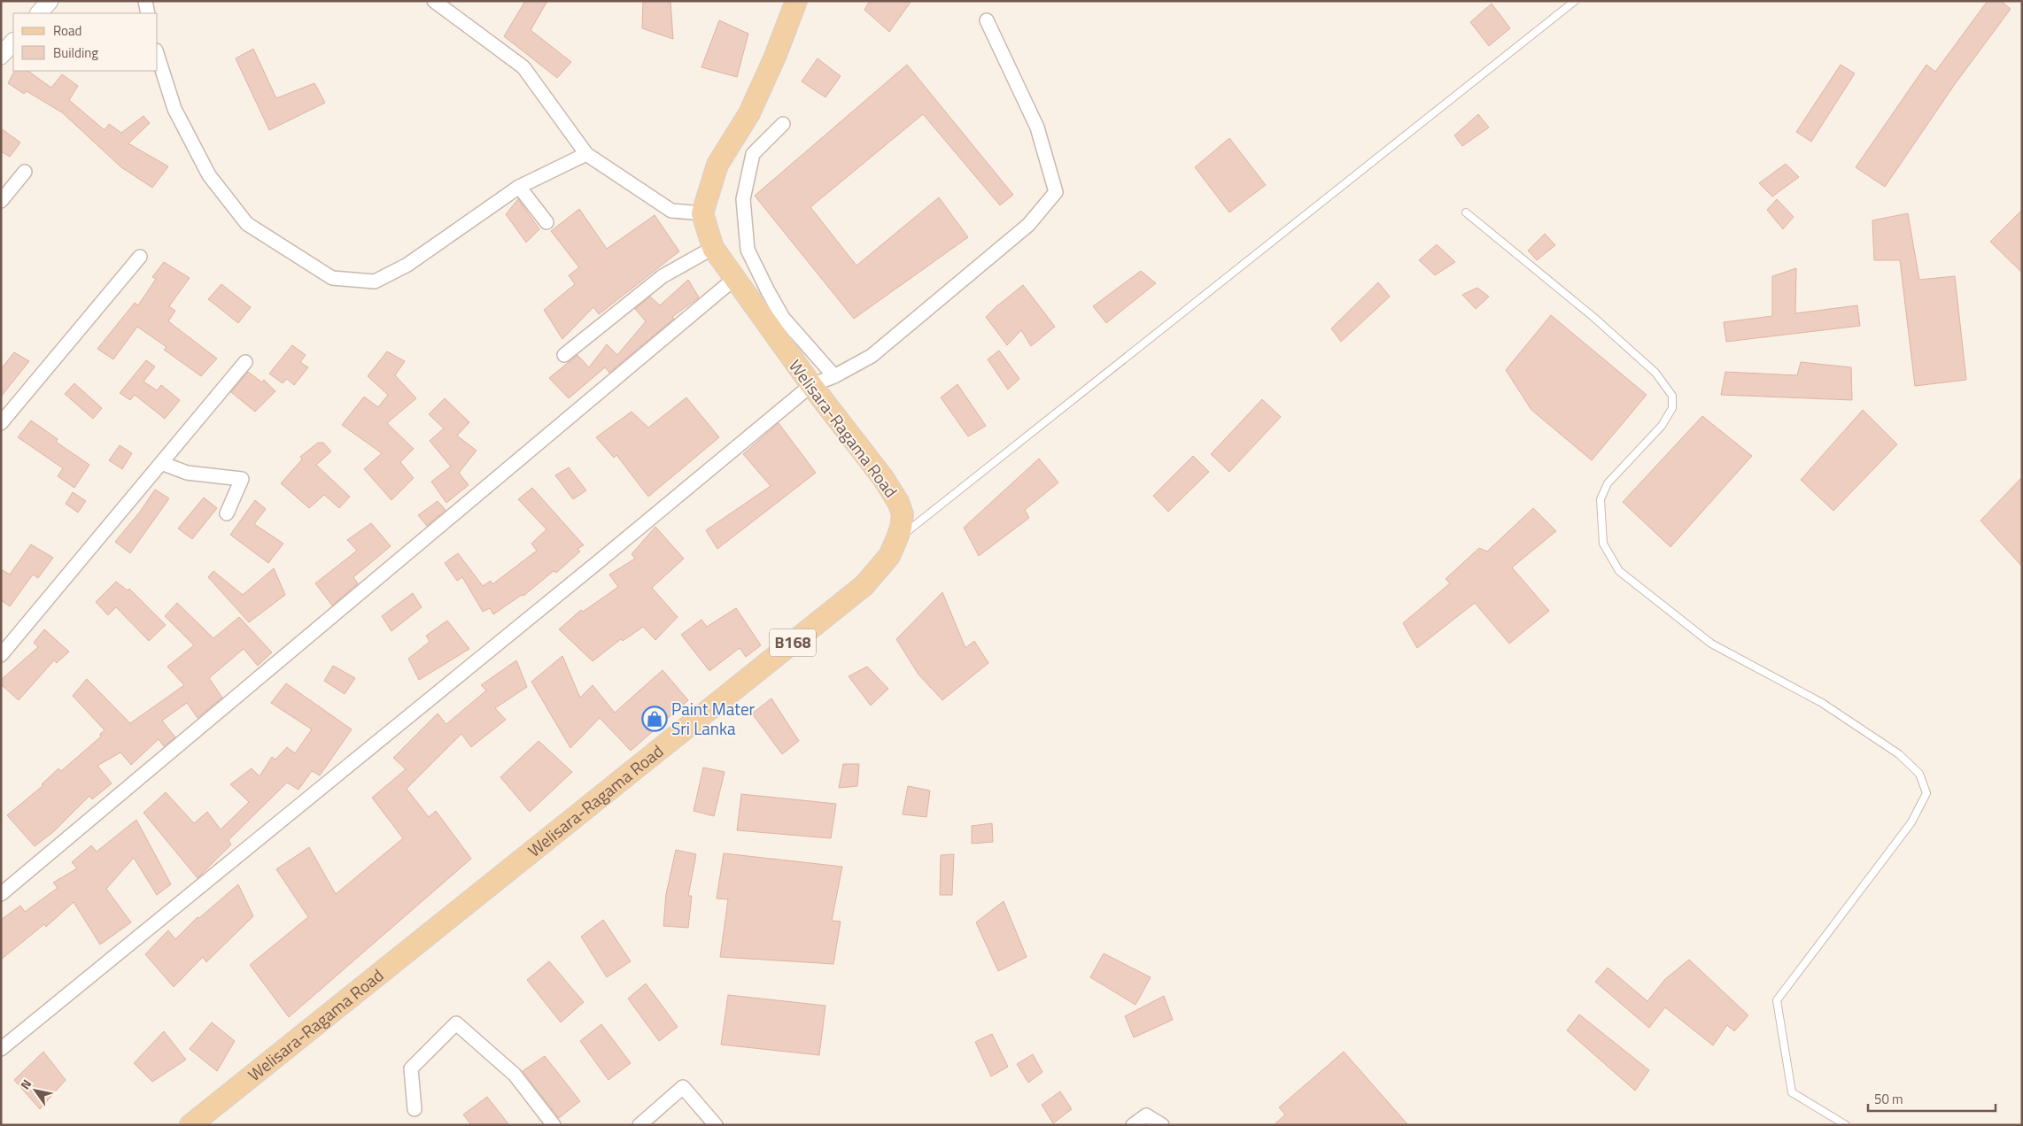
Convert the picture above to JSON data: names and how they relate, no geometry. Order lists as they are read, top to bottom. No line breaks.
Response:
{"streets":{"main road":["Welisara-Ragama Road","B168"]},"places":{"shop":["Paint Mater Sri Lanka"]},"legend":["Road","Building"],"scale_bar":"50 m","north":"top left"}
